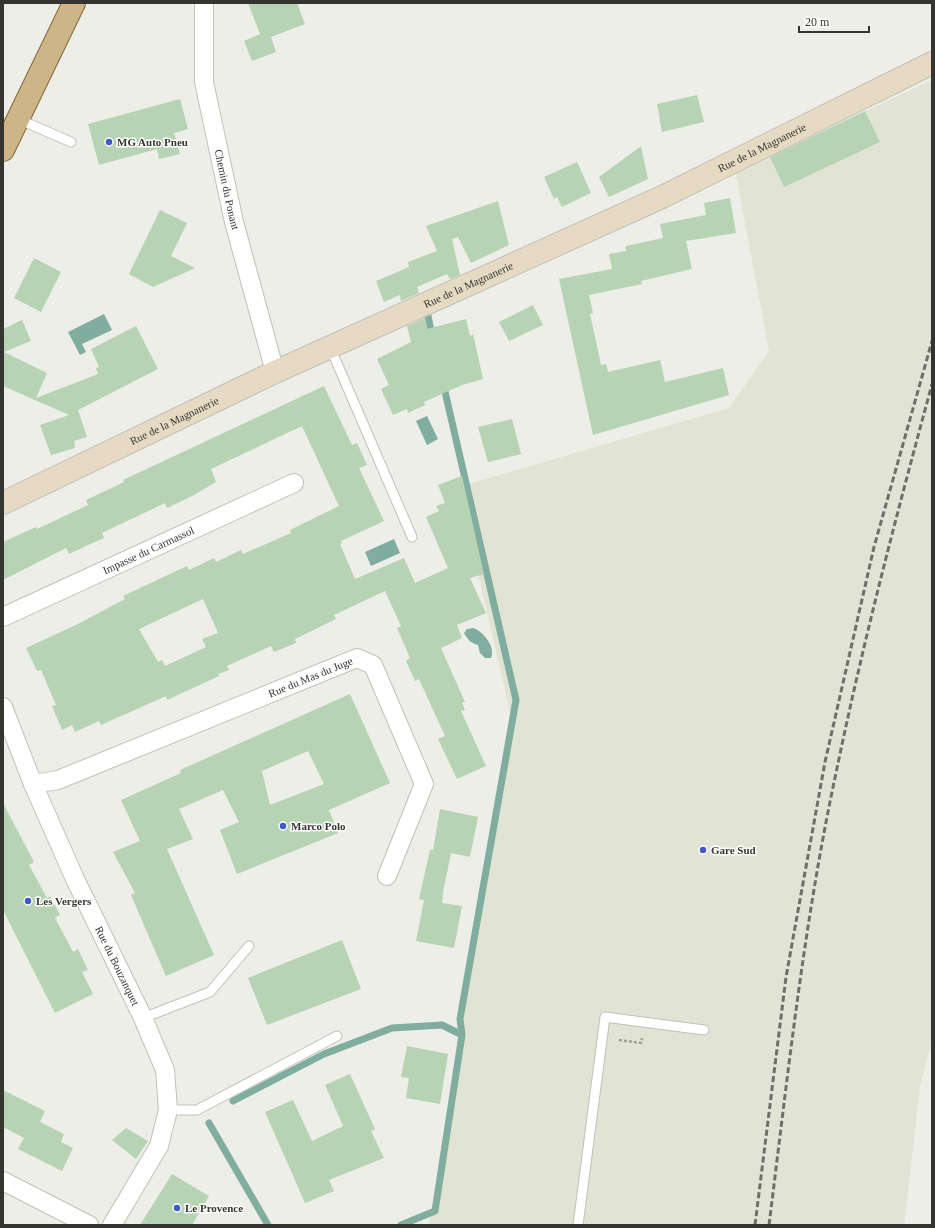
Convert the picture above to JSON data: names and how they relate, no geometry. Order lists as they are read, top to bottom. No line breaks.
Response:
{"streets":{"street":["Rue de la Magnanerie","Chemin du Ponant","Impasse du Carmassol","Rue du Mas du Juge","Rue du Bouzanquet"]},"crossings":[["Rue de la Magnanerie","Chemin du Ponant"],["Rue du Mas du Juge","Rue du Bouzanquet"]],"places":["MG Auto Pneu","Marco Polo","Gare Sud","Les Vergers","Le Provence"],"scale_bar":"20 m"}
